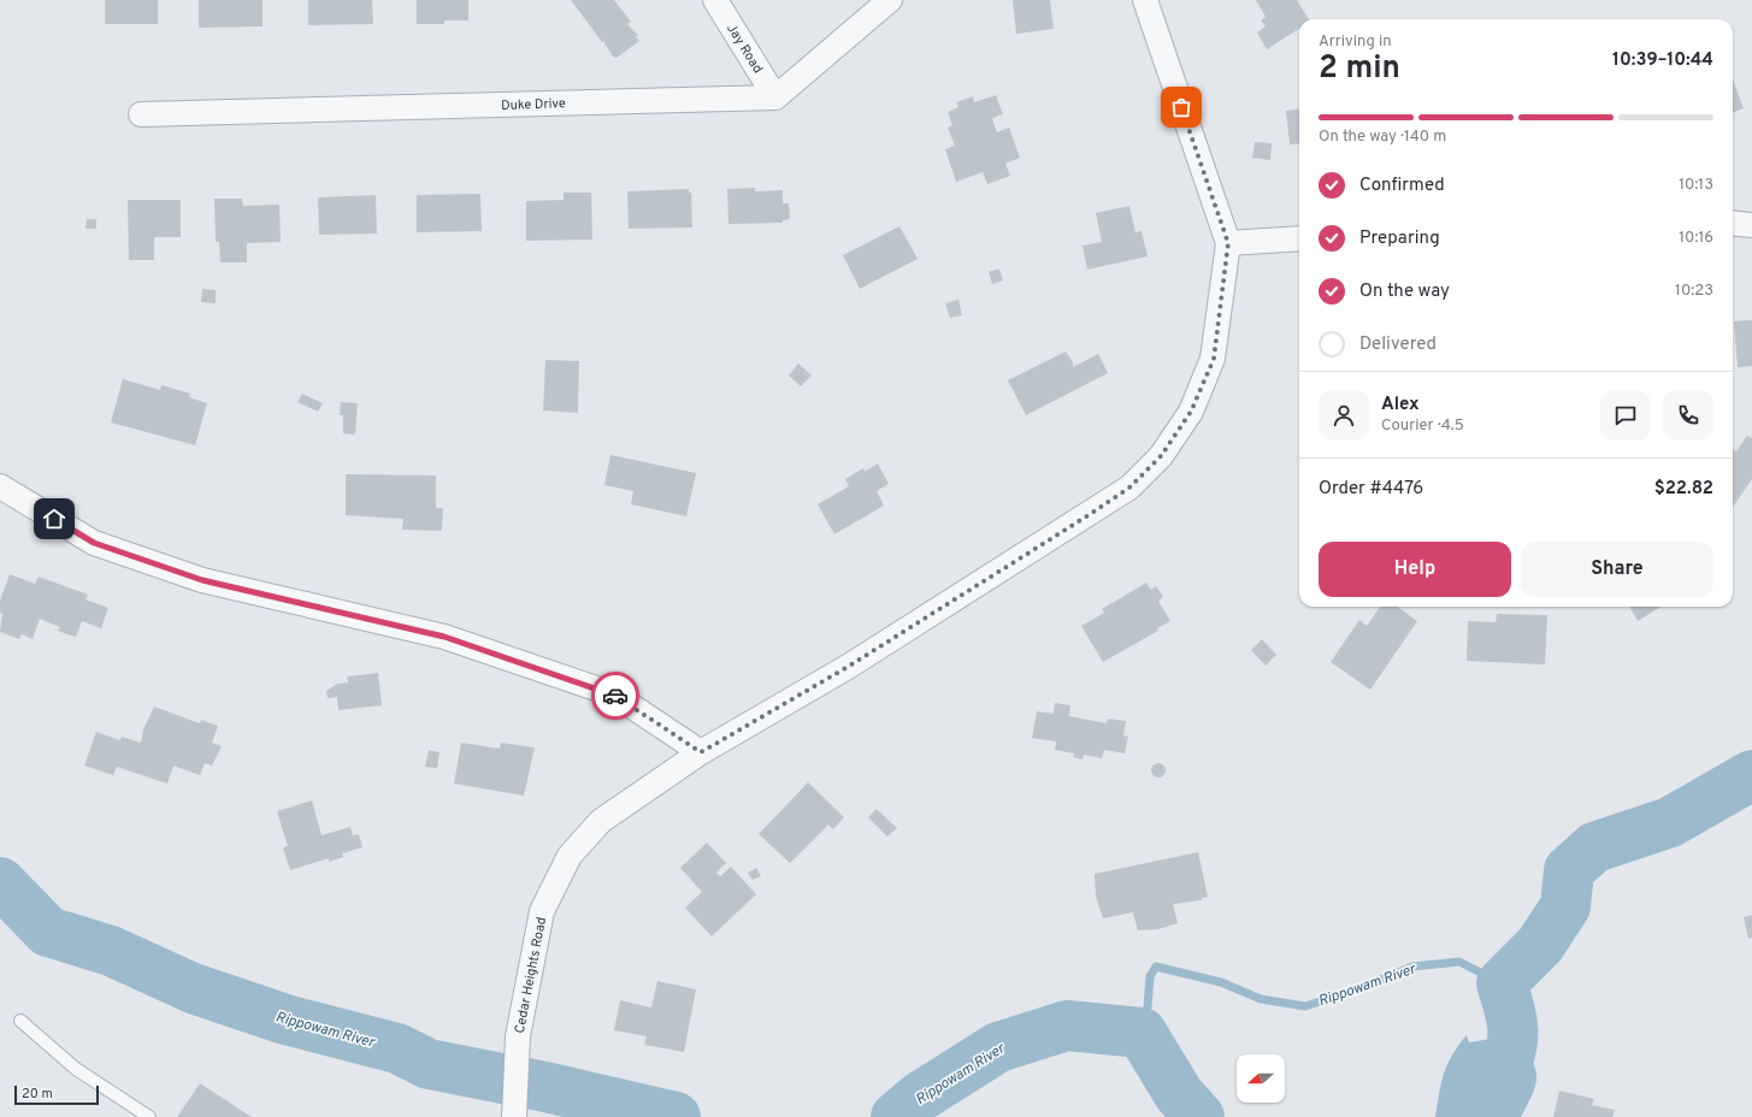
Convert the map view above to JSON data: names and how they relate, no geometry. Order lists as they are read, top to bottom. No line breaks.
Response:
{"streets":{"street":["Jay Road","Duke Drive","Cedar Heights Road"]},"crossings":[["Jay Road","Duke Drive"]],"water":["Rippowam River"],"scale_bar":"20 m","north":"left","page":{"heading":["2 min","Arriving in","10:39–10:44"],"panel":["Alex","Courier · 4.5","Order #4476","$22.82"],"bar":"On the way · 140 m","list":[["Confirmed","10:13"],["Preparing","10:16"],["On the way","10:23"],"Delivered"],"buttons":["Help","Share"],"scale":"20 m"}}
